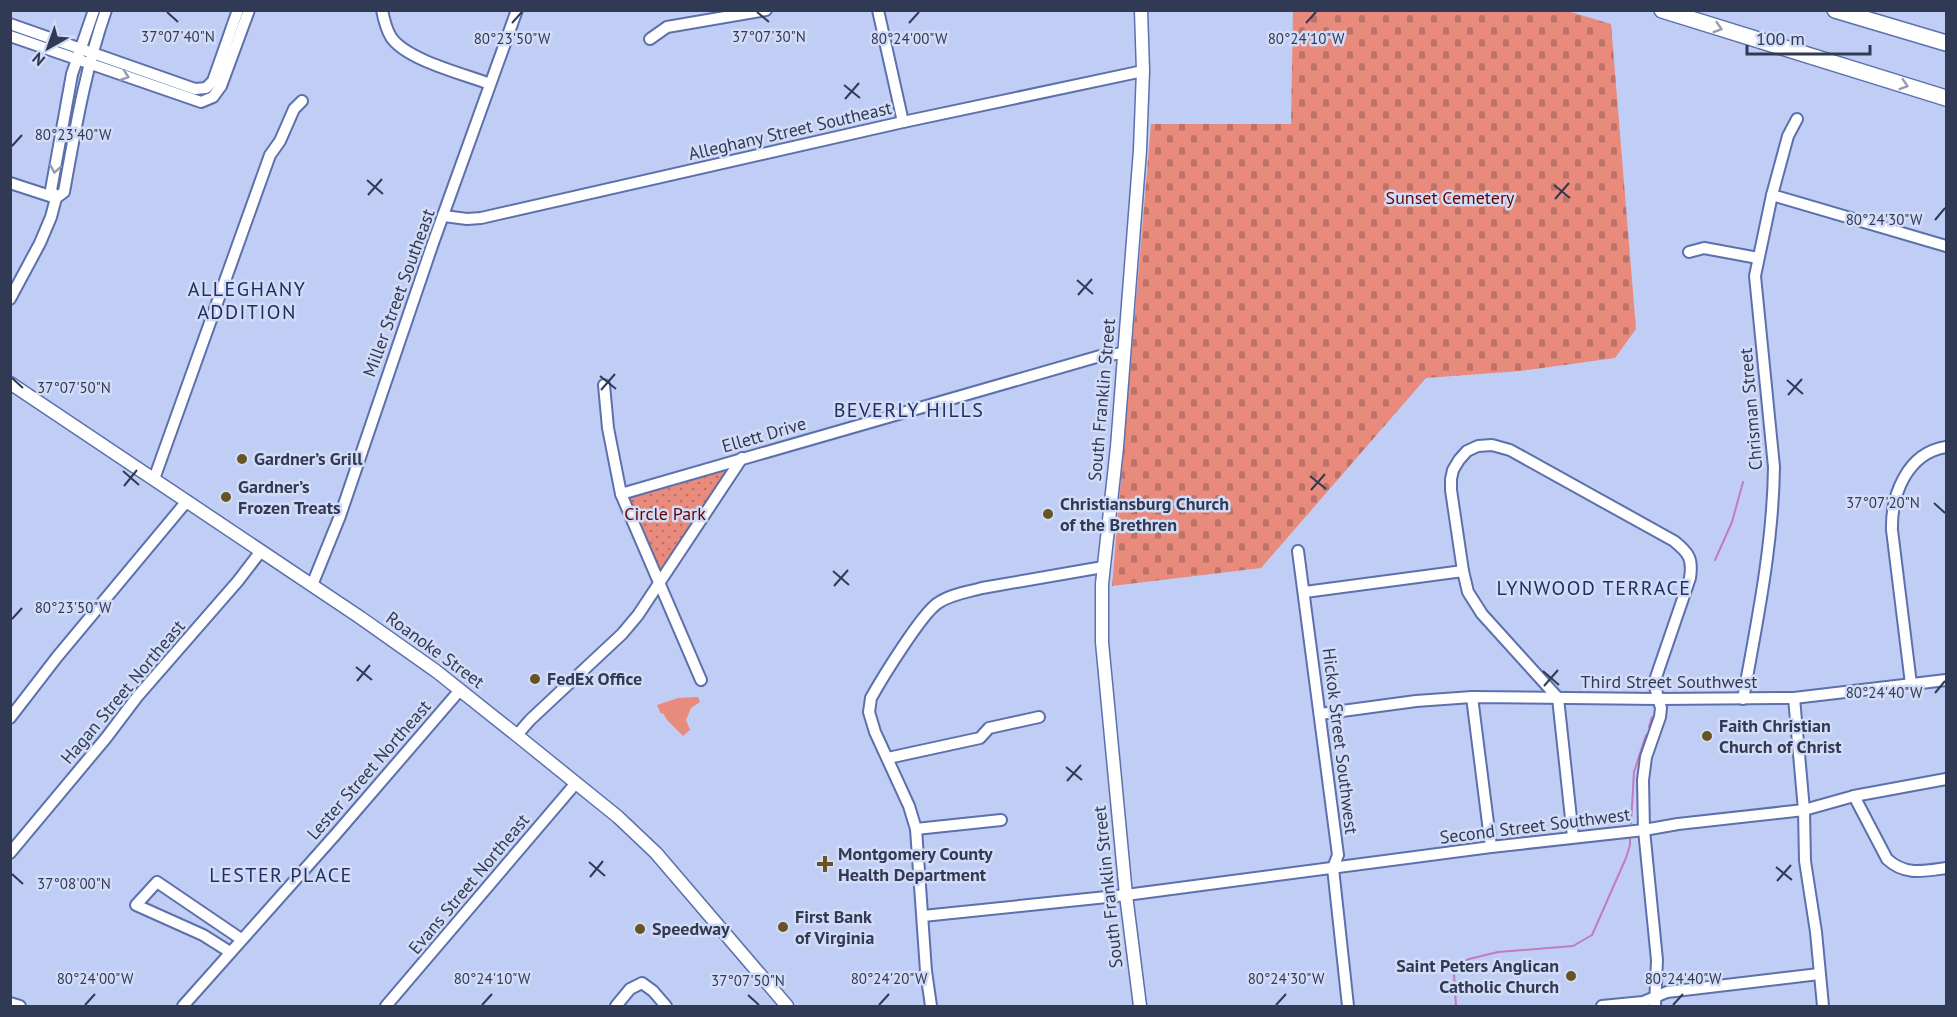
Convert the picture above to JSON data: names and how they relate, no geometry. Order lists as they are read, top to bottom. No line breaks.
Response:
{"streets":{"main road":["South Franklin Street","Roanoke Street"],"street":["Alleghany Street Southeast","Miller Street Southeast","Chrisman Street","Ellett Drive","Third Street Southwest","Hagan Street Northeast","Hickok Street Southwest","Lester Street Northeast","Second Street Southwest","Evans Street Northeast"]},"crossings":[["Alleghany Street Southeast","Miller Street Southeast"],["Alleghany Street Southeast","South Franklin Street"],["Miller Street Southeast","Roanoke Street"],["South Franklin Street","Ellett Drive"],["South Franklin Street","Second Street Southwest"],["Chrisman Street","Third Street Southwest"],["Roanoke Street","Hagan Street Northeast"],["Roanoke Street","Lester Street Northeast"],["Roanoke Street","Evans Street Northeast"],["Third Street Southwest","Hickok Street Southwest"],["Hickok Street Southwest","Second Street Southwest"]],"districts":["ALLEGHANY ADDITION","BEVERLY HILLS","LYNWOOD TERRACE","LESTER PLACE"],"parks":["Sunset Cemetery","Circle Park"],"places":{"other":["Gardner’s Grill","Gardner’s Frozen Treats","Christiansburg Church of the Brethren","FedEx Office","Faith Christian Church of Christ","First Bank of Virginia","Speedway","Saint Peters Anglican Catholic Church"],"health":["Montgomery County Health Department"]},"scale_bar":"100 m","north":"bottom left","coordinates":["37°07'40\"N","37°07'30\"N","80°23'50\"W","80°24'00\"W","80°24'10\"W","80°23'40\"W","80°24'30\"W","37°07'50\"N","37°07'20\"N","80°24'40\"W","37°08'00\"N","80°24'20\"W"]}
